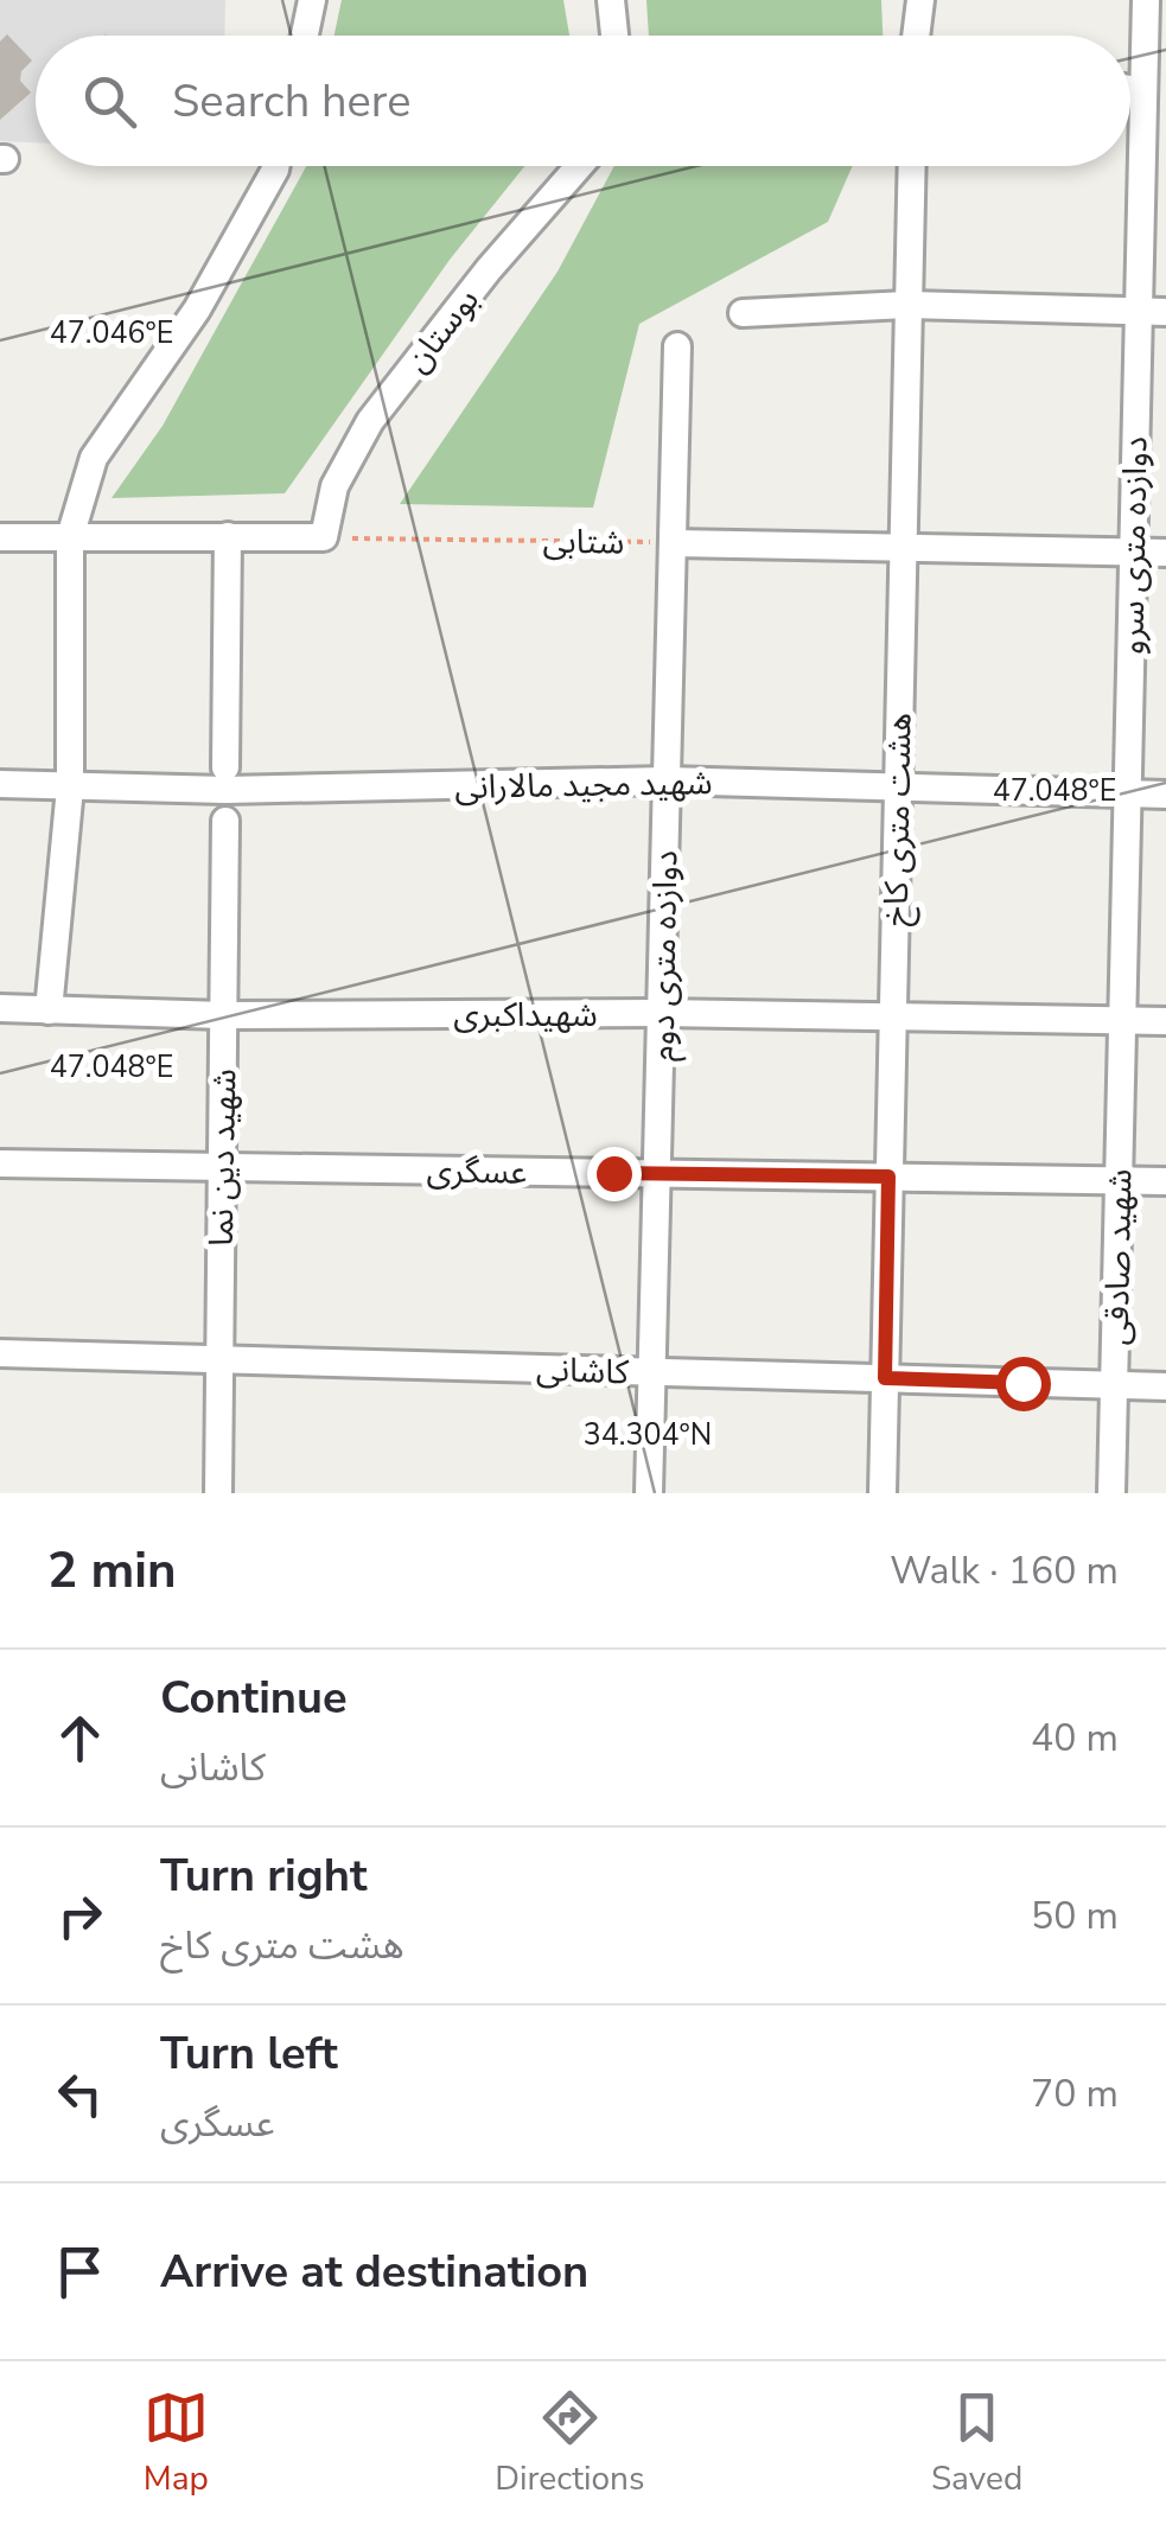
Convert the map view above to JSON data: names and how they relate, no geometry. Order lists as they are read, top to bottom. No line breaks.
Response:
{"streets":{"street":["بوستان","شتابی","دوازده متری سرو","شهید مجید مالارانی","هشت متری کاخ","دوازده متری دوم","شهیداکبری","شهید دین نما","عسگری","شهید صادقی","کاشانی"]},"crossings":[["بوستان","شتابی"],["شتابی","دوازده متری سرو"],["شتابی","هشت متری کاخ"],["شتابی","دوازده متری دوم"],["دوازده متری سرو","شهید مجید مالارانی"],["دوازده متری سرو","شهیداکبری"],["دوازده متری سرو","شهید صادقی"],["شهید مجید مالارانی","هشت متری کاخ"],["شهید مجید مالارانی","دوازده متری دوم"],["هشت متری کاخ","شهیداکبری"],["هشت متری کاخ","عسگری"],["هشت متری کاخ","کاشانی"],["دوازده متری دوم","شهیداکبری"],["دوازده متری دوم","عسگری"],["دوازده متری دوم","کاشانی"],["شهیداکبری","شهید دین نما"],["شهیداکبری","شهید صادقی"],["شهید دین نما","عسگری"],["شهید دین نما","کاشانی"],["عسگری","شهید صادقی"],["شهید صادقی","کاشانی"]],"page":{"search":"Search here","heading":["2 min","Walk · 160 m"],"list":[["Continue","کاشانی","40 m"],["Turn right","هشت متری کاخ","50 m"],["Turn left","عسگری","70 m"],"Arrive at destination"],"nav":["Map","Directions","Saved"]},"coordinates":["47.046°E","47.048°E","34.304°N"]}
